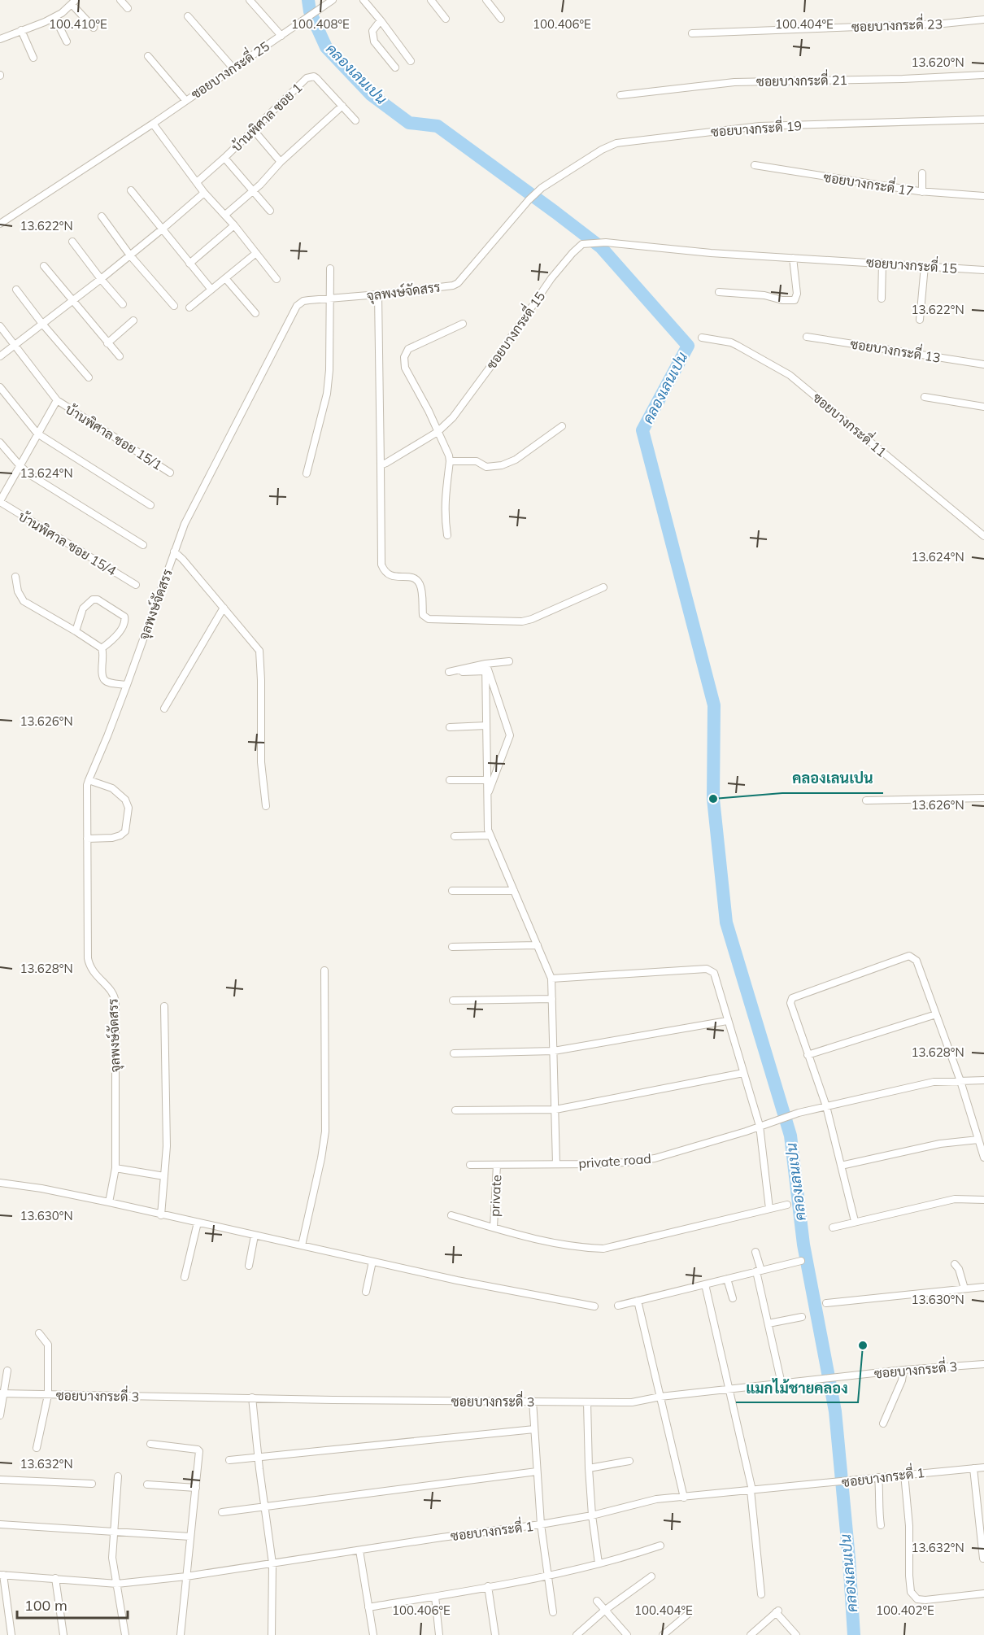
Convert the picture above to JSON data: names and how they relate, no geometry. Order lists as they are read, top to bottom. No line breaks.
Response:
{"streets":{"street":["ซอยบางกระดี่ 23","ซอยบางกระดี่ 25","ซอยบางกระดี่ 21","บ้านพิศาล ซอย 1","ซอยบางกระดี่ 19","ซอยบางกระดี่ 17","ซอยบางกระดี่ 15","จุลพงษ์จัดสรร","ซอยบางกระดี่ 13","ซอยบางกระดี่ 11","บ้านพิศาล ซอย 15/1","บ้านพิศาล ซอย 15/4","private road","private","ซอยบางกระดี่ 3","ซอยบางกระดี่ 1"]},"crossings":[["ซอยบางกระดี่ 19","จุลพงษ์จัดสรร"],["private road","private"]],"water":["คลองเลนเปน"],"places":["คลองเลนเปน","แมกไม้ชายคลอง"],"scale_bar":"100 m","coordinates":["100.410°E","100.408°E","100.406°E","100.404°E","13.620°N","13.622°N","13.624°N","13.626°N","13.628°N","13.630°N","13.632°N","100.402°E"]}
